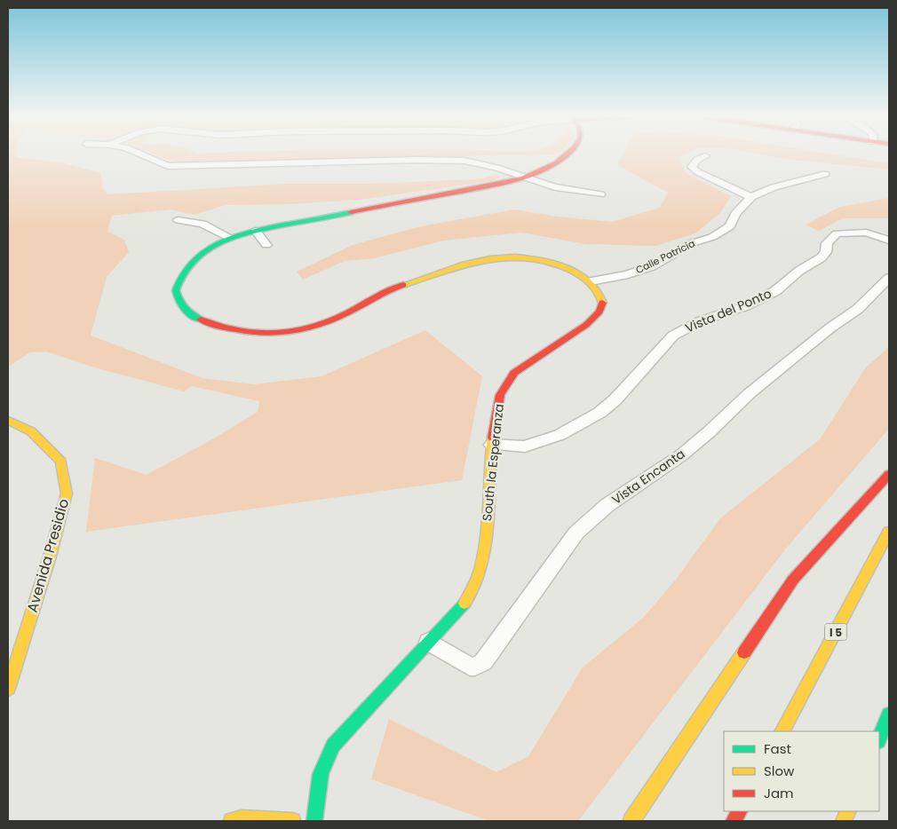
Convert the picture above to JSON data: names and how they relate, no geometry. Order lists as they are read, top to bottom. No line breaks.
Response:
{"streets":{"main road":["South la Esperanza","Avenida Presidio","I 5"],"street":["Calle Patricia","Vista del Ponto","Vista Encanta"]},"crossings":[["Calle Patricia","South la Esperanza"],["Vista del Ponto","South la Esperanza"],["South la Esperanza","Vista Encanta"]],"legend":["Fast","Slow","Jam"]}
